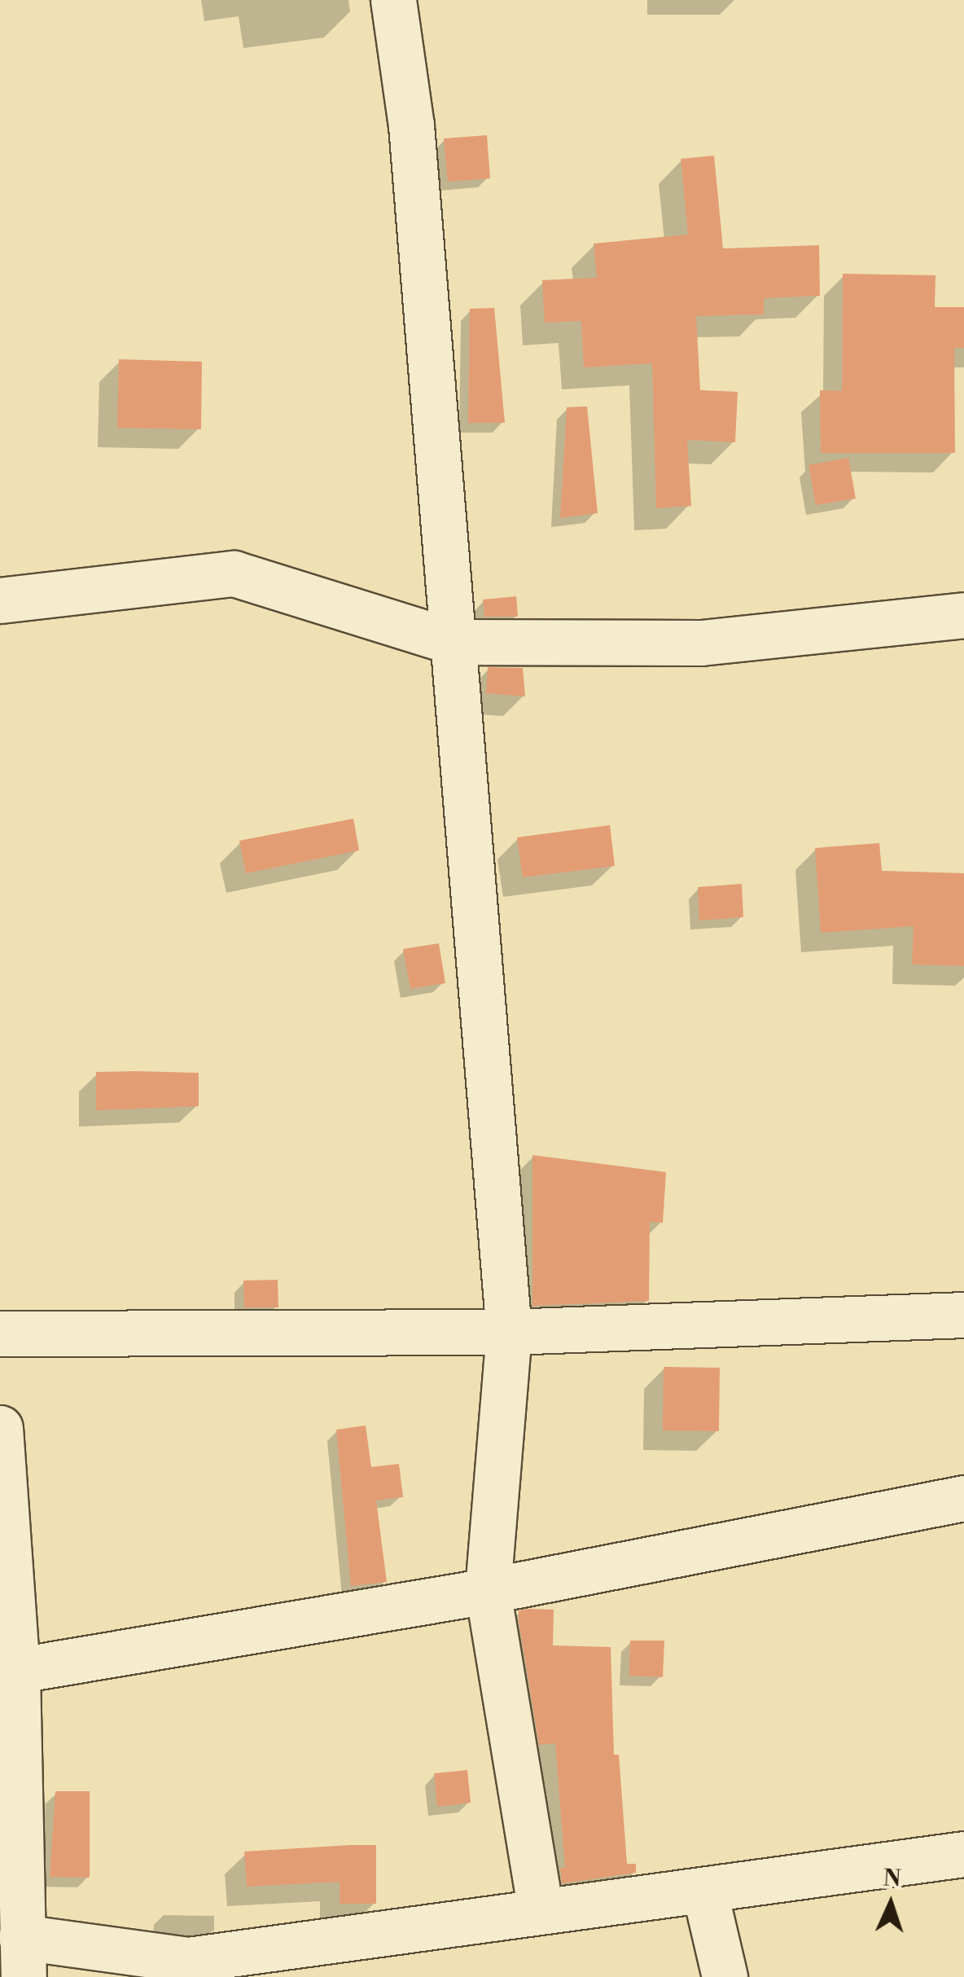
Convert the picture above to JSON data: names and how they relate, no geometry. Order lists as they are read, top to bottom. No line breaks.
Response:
{"north":"top"}
